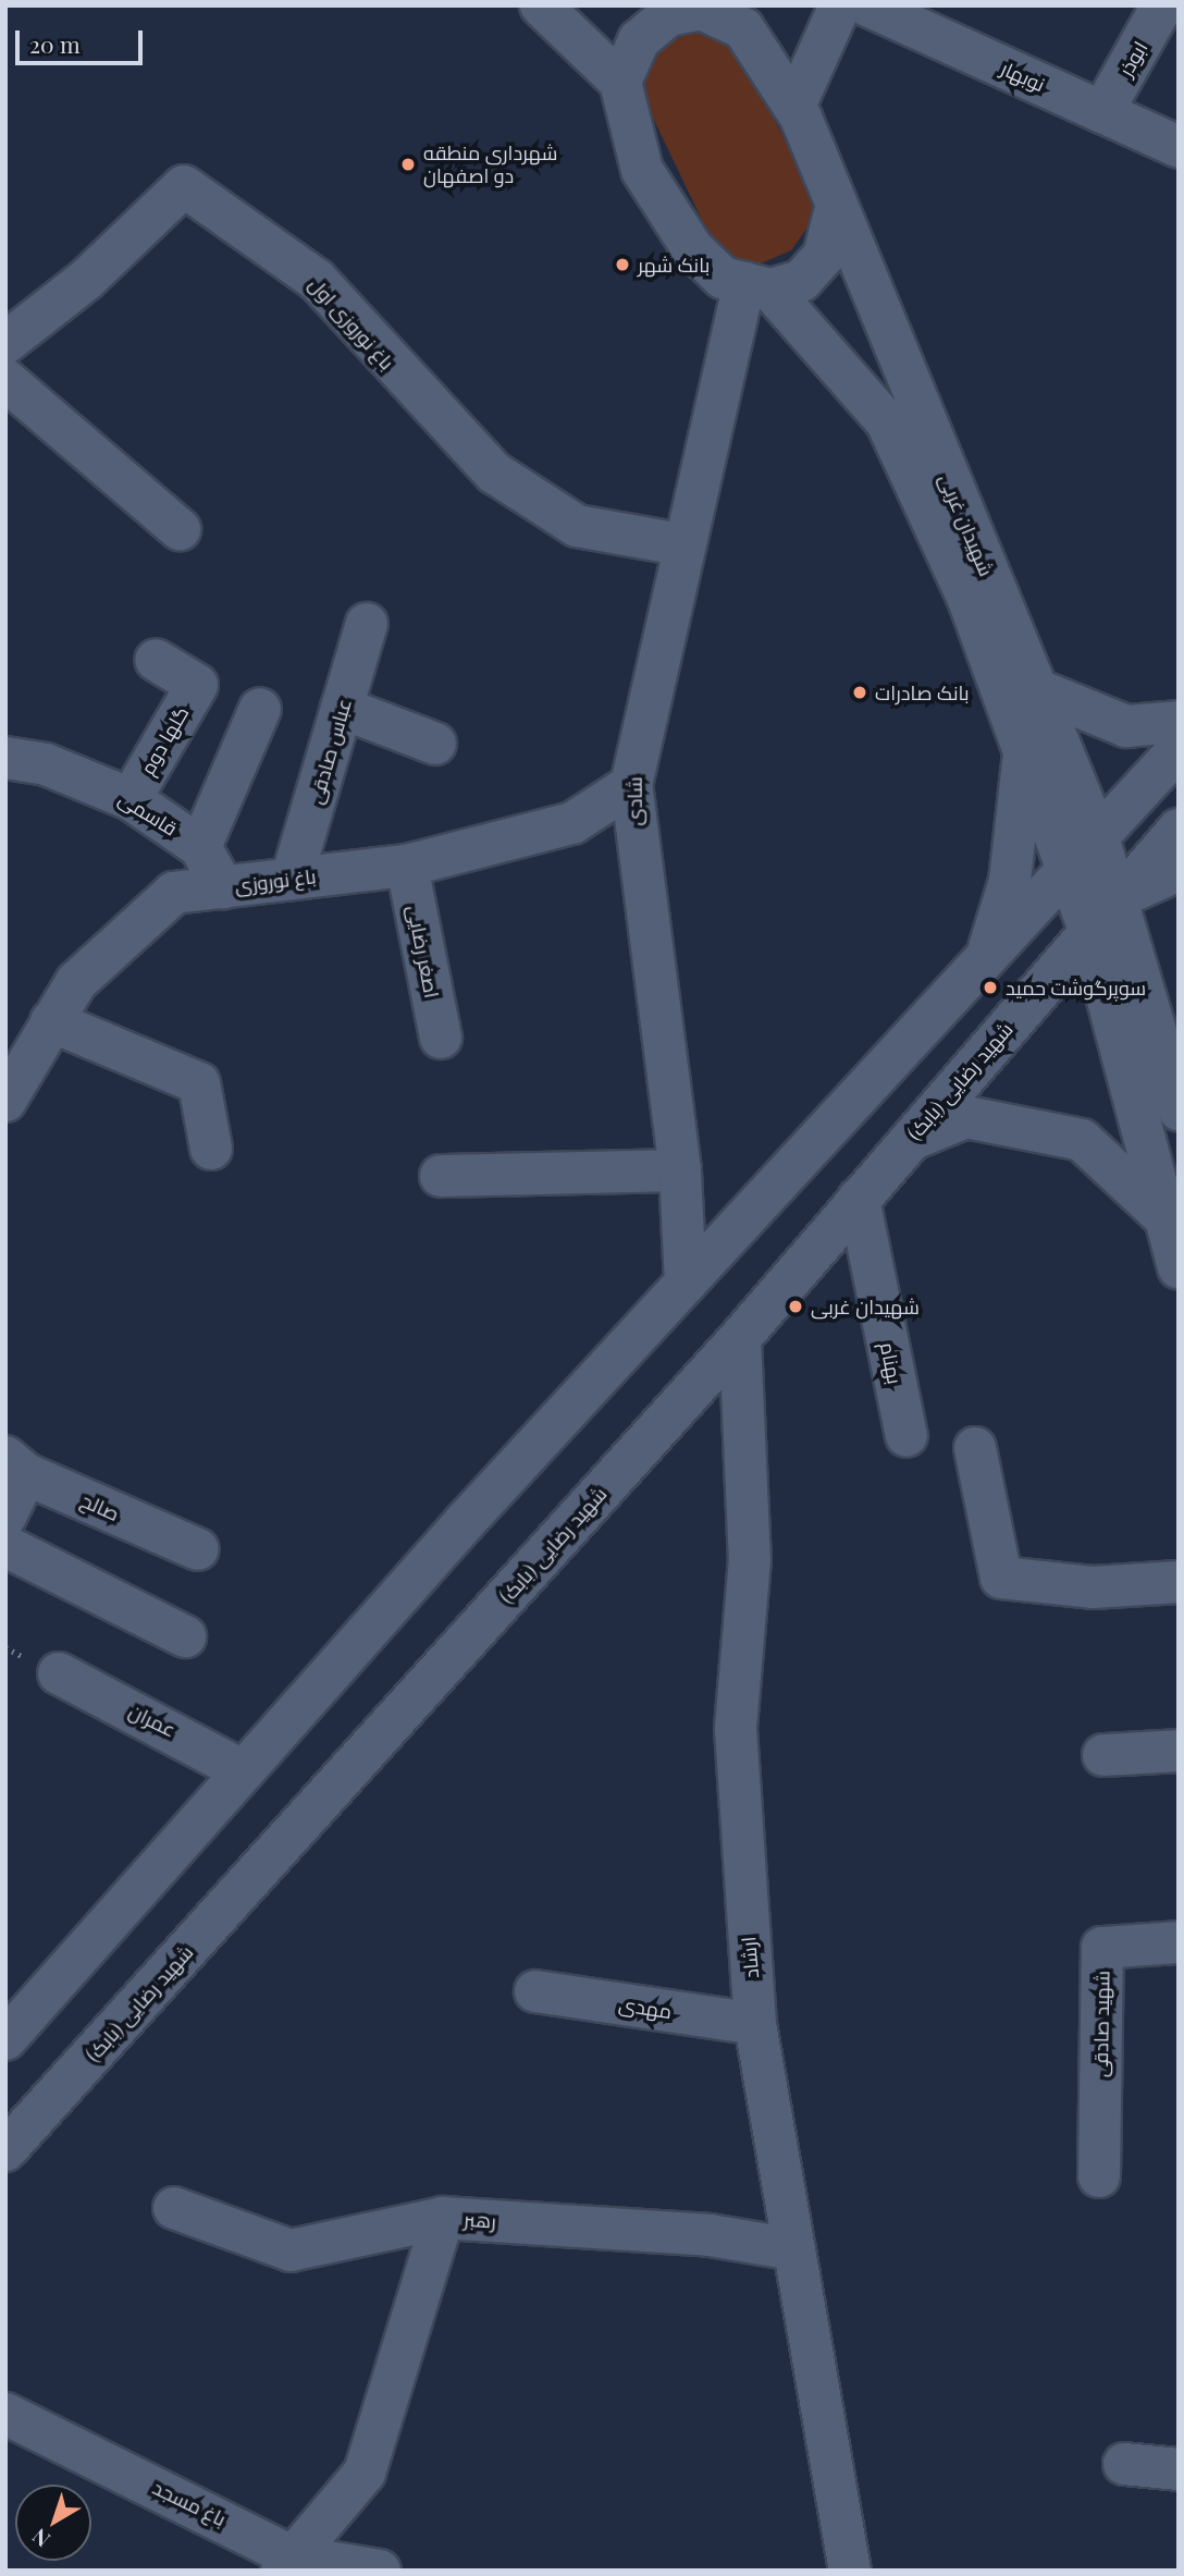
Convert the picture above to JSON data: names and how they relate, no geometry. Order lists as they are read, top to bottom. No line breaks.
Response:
{"streets":{"street":["ابوذر","نوبهار","باغ نوروزی اول","شهیدان غربی","گلها دوم","عباس صادقی","شادی","قاسمی","باغ نوروزی","اصغر رضایی","شهید رضایی (بابک)","بهنام","صالح","عمران","ارشاد","مهدی","شهید صادقی","رهبر","باغ مسجد"]},"crossings":[["ابوذر","نوبهار"],["باغ نوروزی اول","شادی"],["شهیدان غربی","شادی"],["گلها دوم","قاسمی"],["عباس صادقی","باغ نوروزی"],["شادی","باغ نوروزی"],["قاسمی","باغ نوروزی"],["باغ نوروزی","اصغر رضایی"],["شهید رضایی (بابک)","بهنام"],["شهید رضایی (بابک)","ارشاد"],["ارشاد","مهدی"],["ارشاد","رهبر"]],"places":["شهرداری منطقه دو اصفهان","بانک شهر","بانک صادرات","سوپرگوشت حمید","شهیدان غربی"],"scale_bar":"20 m","north":"bottom left"}
